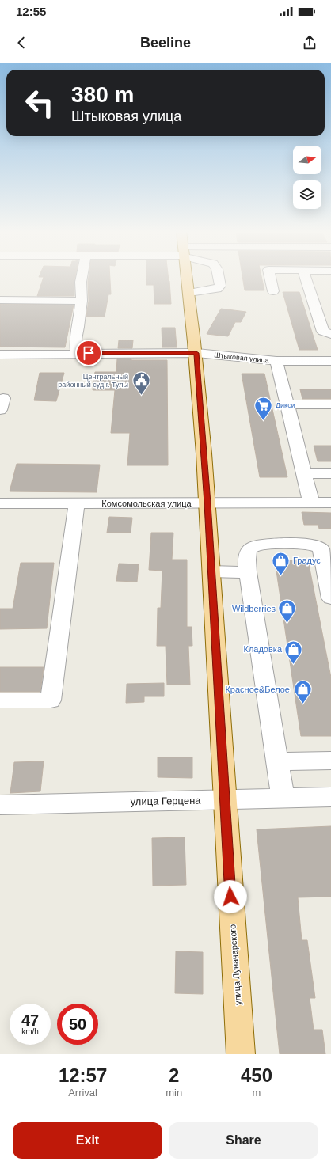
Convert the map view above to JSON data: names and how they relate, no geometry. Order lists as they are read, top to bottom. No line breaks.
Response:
{"streets":{"main road":["улица Луначарского"],"street":["Штыковая улица","Комсомольская улица","улица Герцена"]},"crossings":[["Штыковая улица","улица Луначарского"],["Комсомольская улица","улица Луначарского"],["улица Герцена","улица Луначарского"]],"places":{"public building":["Центральный районный суд г. Тулы"],"supermarket":["Дикси"],"shop":["Градус","Wildberries","Кладовка","Красное&Белое"]},"north":"right","page":{"status":"12:55","header":"Beeline","turn":["380 m","Штыковая улица"],"speed":"47 km/h","limit":"50","eta":["12:57","Arrival","2","min","450","m"],"buttons":["Exit","Share"]}}
